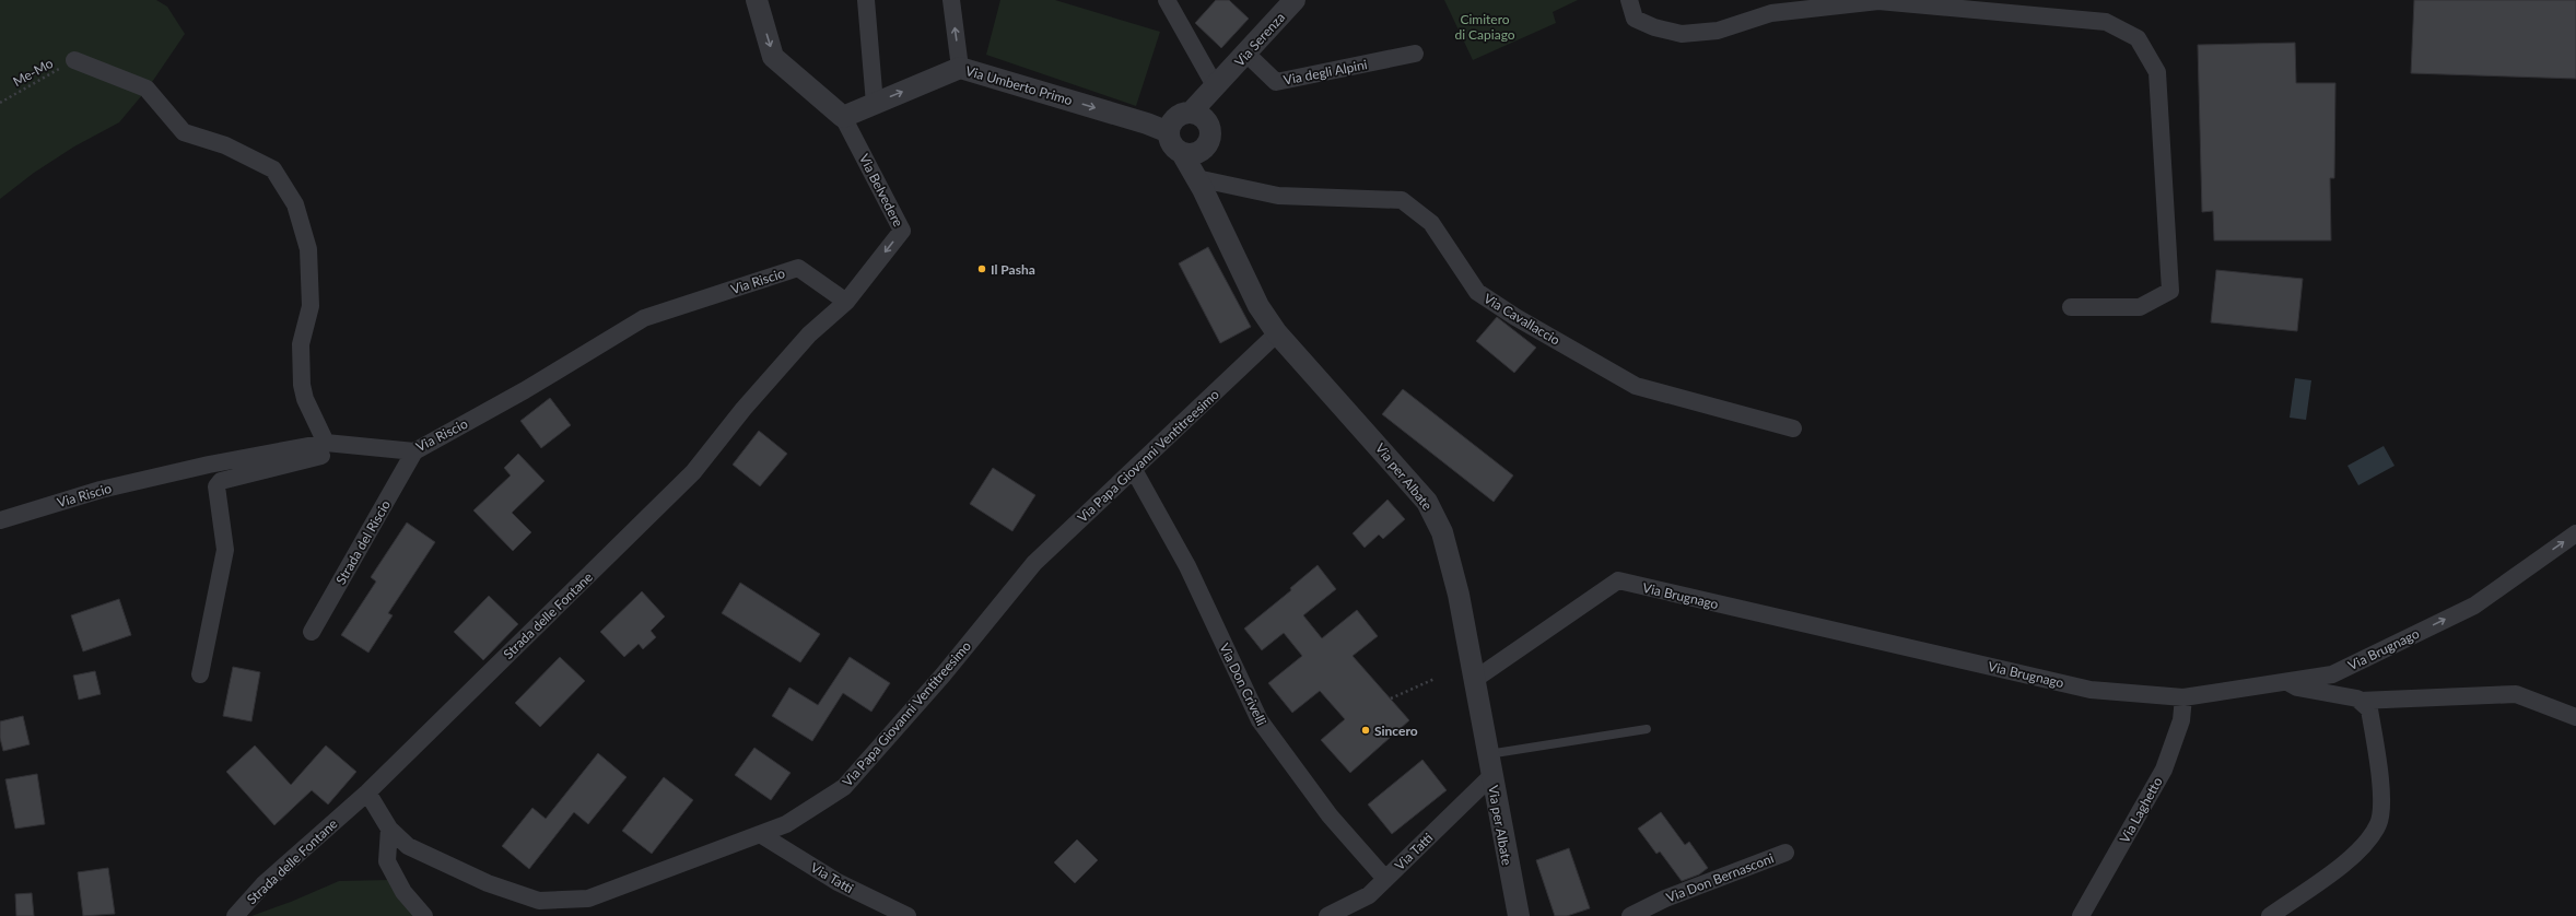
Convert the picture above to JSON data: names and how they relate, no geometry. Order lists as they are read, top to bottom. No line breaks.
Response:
{"streets":{"street":["Via Serenza","Via degli Alpini","Via Umberto Primo","Via Belvedere","Via Riscio","Via Cavallaccio","Via Papa Giovanni Ventitreesimo","Via per Albate","Strada del Riscio","Via Brugnago","Strada delle Fontane","Via Don Crivelli","Via Laghetto","Via Tatti","Via Don Bernasconi"],"path":["Me-Mo"]},"crossings":[["Via Serenza","Via degli Alpini"],["Via Serenza","Via Umberto Primo"],["Via Serenza","Via per Albate"],["Via Umberto Primo","Via Belvedere"],["Via Umberto Primo","Via per Albate"],["Via Belvedere","Via Riscio"],["Via Belvedere","Strada delle Fontane"],["Via Riscio","Strada del Riscio"],["Via Riscio","Strada delle Fontane"],["Via Cavallaccio","Via per Albate"],["Via Papa Giovanni Ventitreesimo","Via per Albate"],["Via Papa Giovanni Ventitreesimo","Strada delle Fontane"],["Via Papa Giovanni Ventitreesimo","Via Don Crivelli"],["Via Papa Giovanni Ventitreesimo","Via Tatti"],["Via per Albate","Via Brugnago"],["Via per Albate","Via Tatti"],["Via Brugnago","Via Laghetto"],["Via Don Crivelli","Via Tatti"]],"one_way":["Via Umberto Primo","Via Belvedere"],"parks":["Cimitero di Capiago"],"places":["Il Pasha","Sincero"]}
